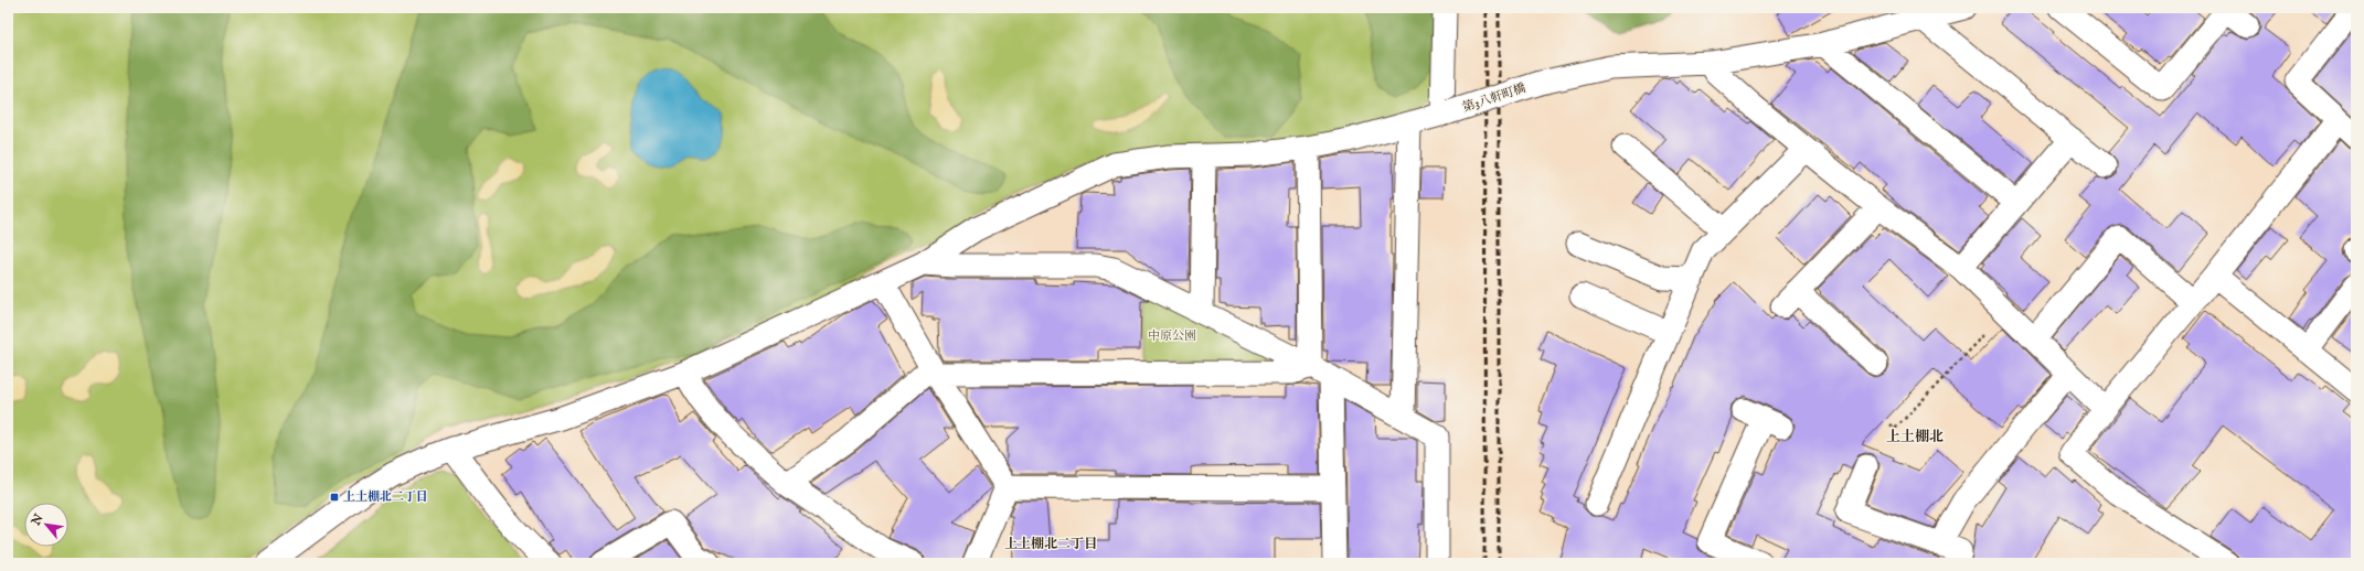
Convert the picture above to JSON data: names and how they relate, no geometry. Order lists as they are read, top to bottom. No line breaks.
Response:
{"streets":{"street":["第3八軒町橋"]},"districts":["上土棚北","上土棚北二丁目"],"parks":["中原公園"],"places":{"transit":["上土棚北二丁目"]},"north":"top left"}
